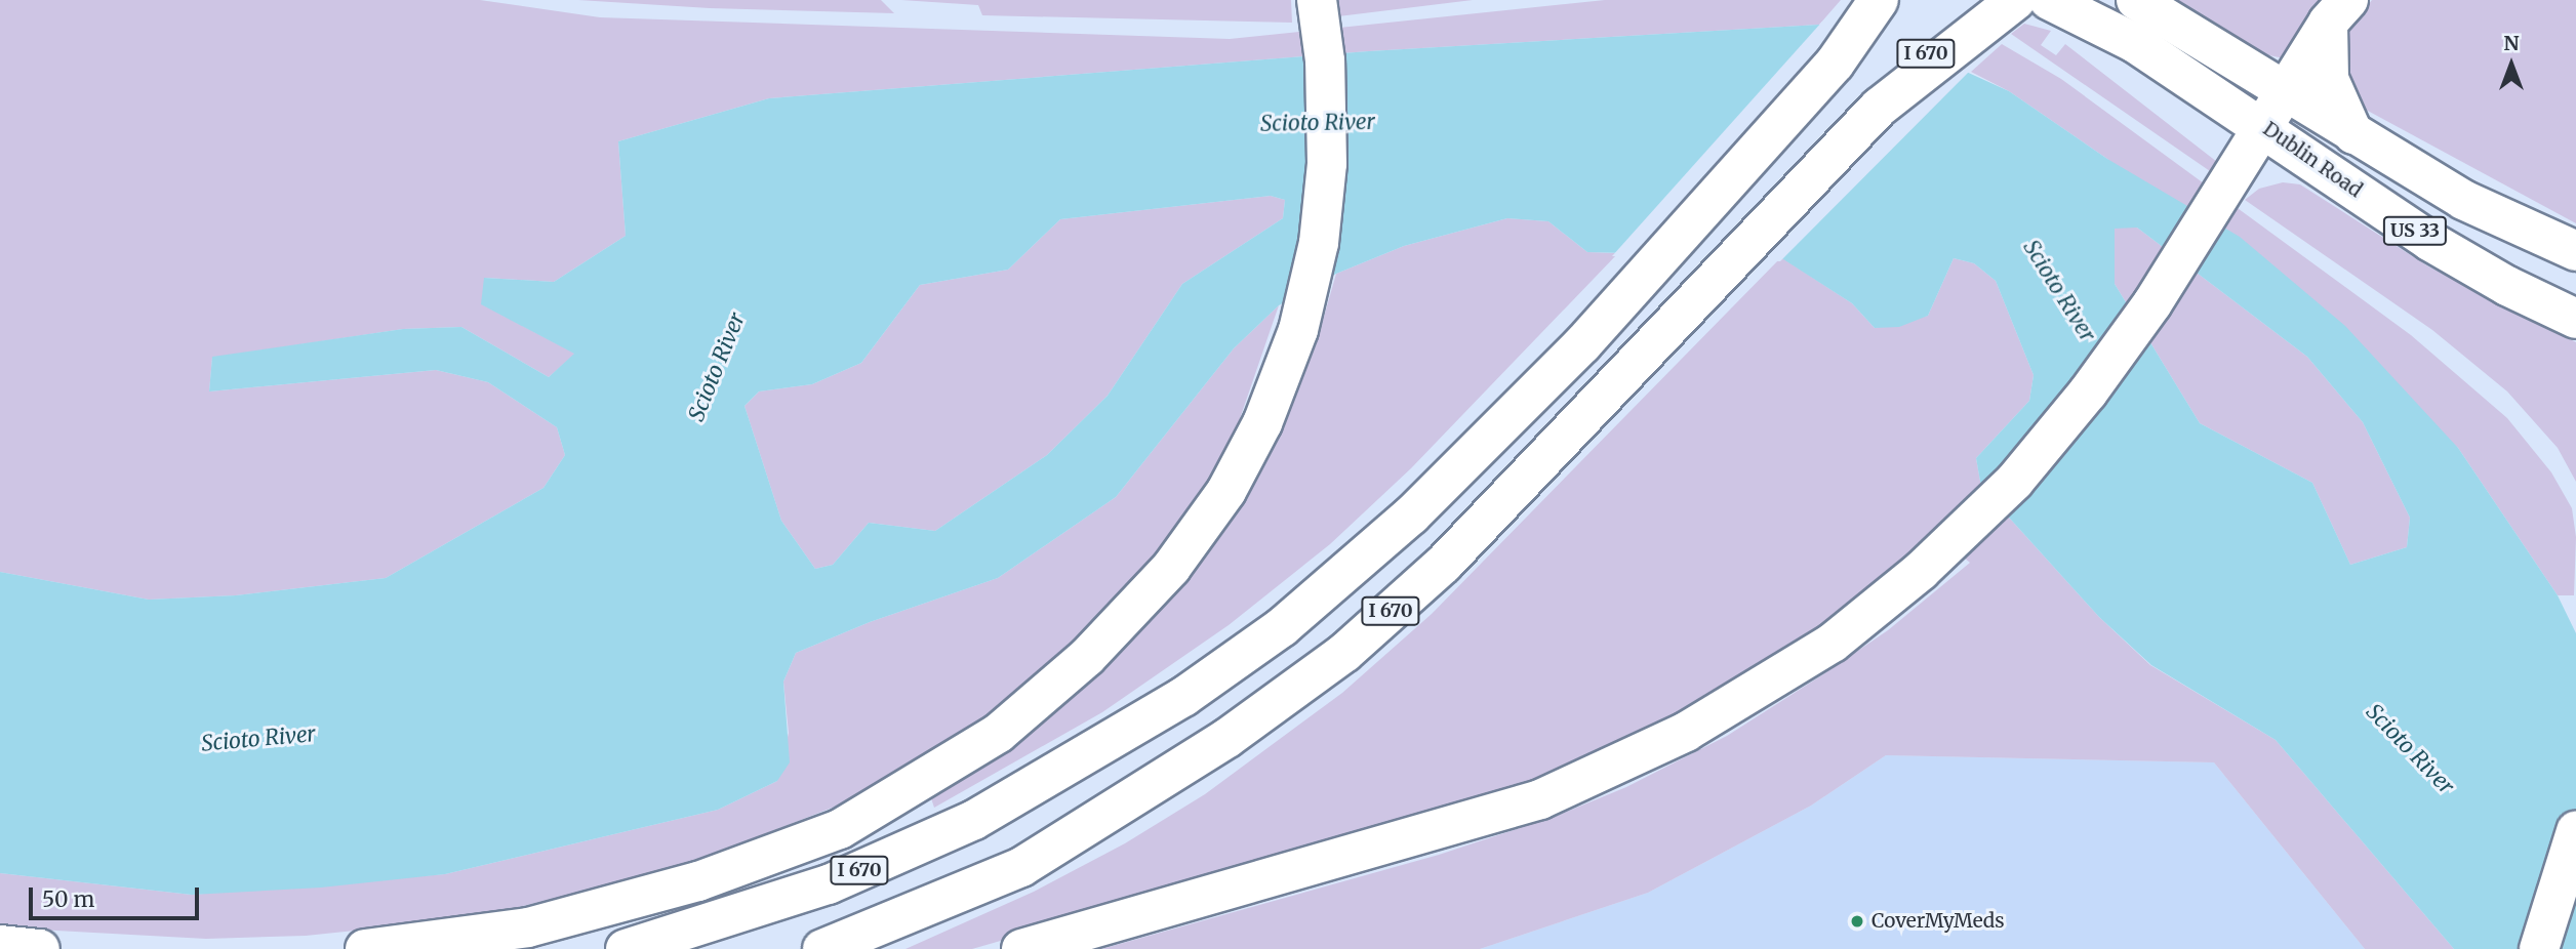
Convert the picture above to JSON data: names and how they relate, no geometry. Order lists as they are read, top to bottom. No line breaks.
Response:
{"streets":{"main road":["I 670","Dublin Road","US 33"]},"water":["Scioto River"],"places":["CoverMyMeds"],"scale_bar":"50 m","north":"top"}
